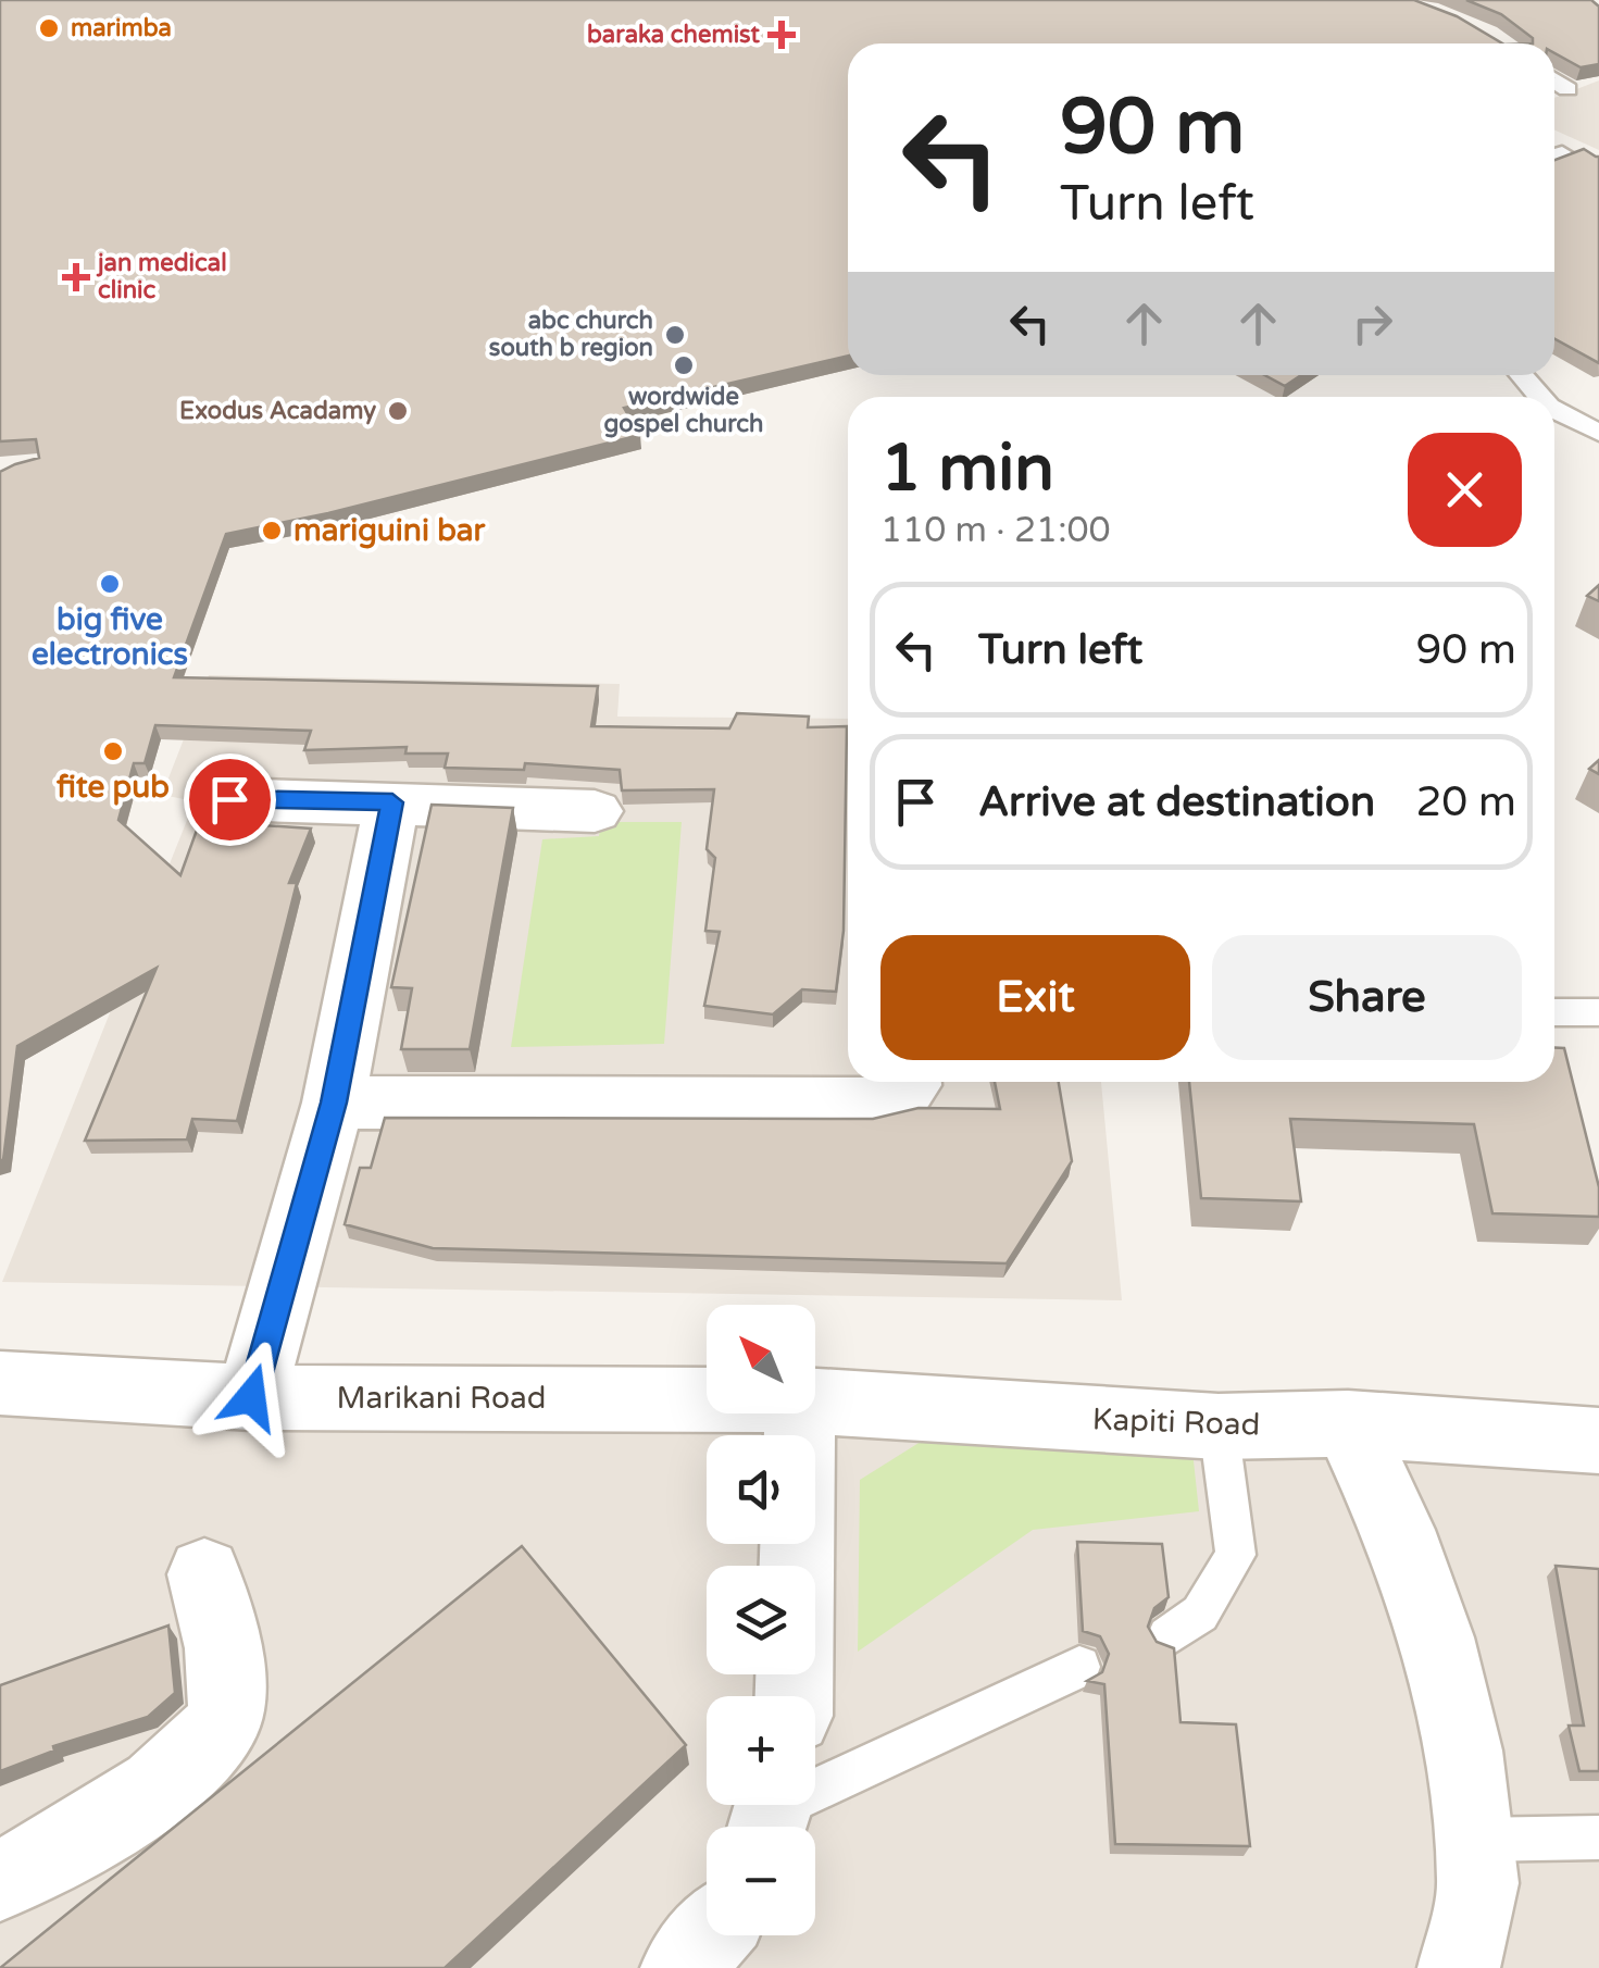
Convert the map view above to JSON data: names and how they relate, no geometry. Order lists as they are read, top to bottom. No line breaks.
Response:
{"streets":{"street":["Marikani Road","Kapiti Road"]},"places":{"other":["marimba","abc church south b region","wordwide gospel church","Exodus Acadamy","mariguini bar","big five electronics","fite pub"],"health":["baraka chemist","jan medical clinic"]},"north":"top left","page":{"turn":["90 m","Turn left"],"heading":["1 min","110 m · 21:00"],"list":[{"name":"Turn left","value":"90 m"},{"name":"Arrive at destination","value":"20 m"}],"buttons":["Exit","Share"],"map_buttons":["+","−"]}}
